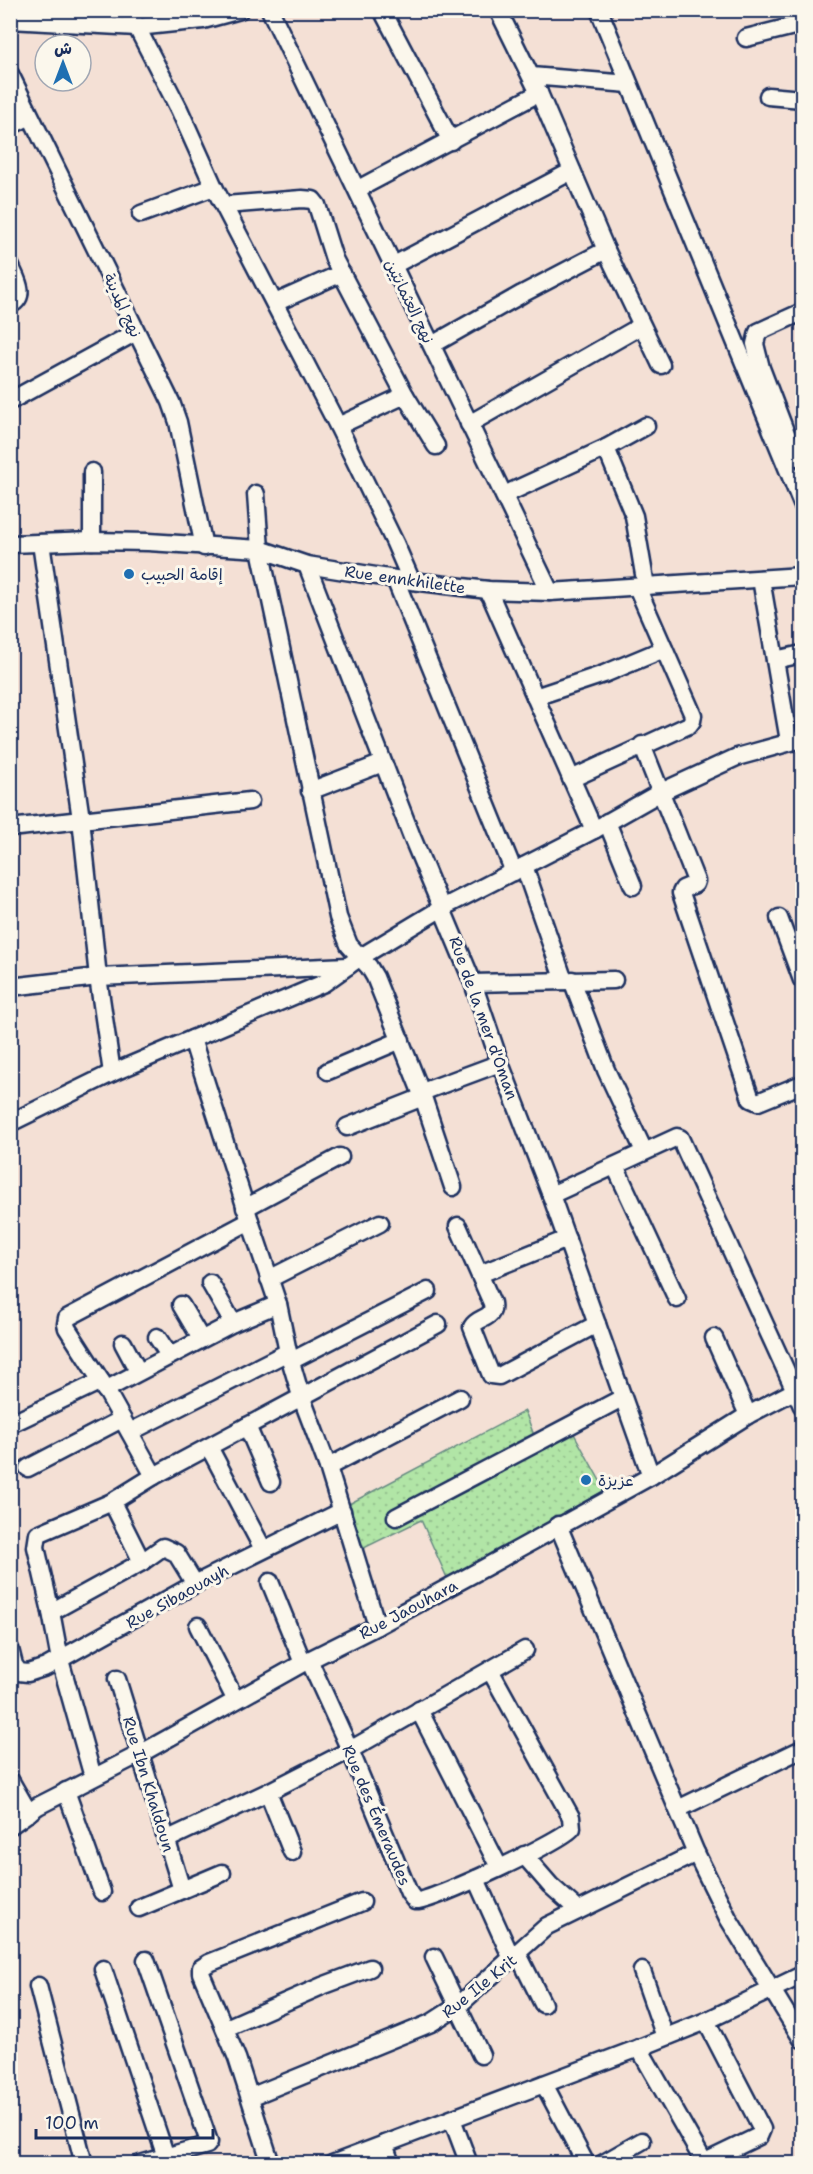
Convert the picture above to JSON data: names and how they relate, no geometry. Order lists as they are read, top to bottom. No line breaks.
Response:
{"streets":{"street":["نهج العثمانيّين","نهج المدينة","Rue ennkhilette","Rue de la mer d'Oman","Rue Sibaouayh","Rue Jaouhara","Rue Ibn Khaldoun","Rue des Émeraudes","Rue Ile Krit"]},"crossings":[["نهج العثمانيّين","Rue ennkhilette"],["نهج المدينة","Rue ennkhilette"],["Rue ennkhilette","Rue de la mer d'Oman"],["Rue de la mer d'Oman","Rue Jaouhara"],["Rue Jaouhara","Rue Ibn Khaldoun"],["Rue Jaouhara","Rue des Émeraudes"]],"places":["إقامة الحبيب","عزيزة"],"scale_bar":"100 m","north":"top"}
